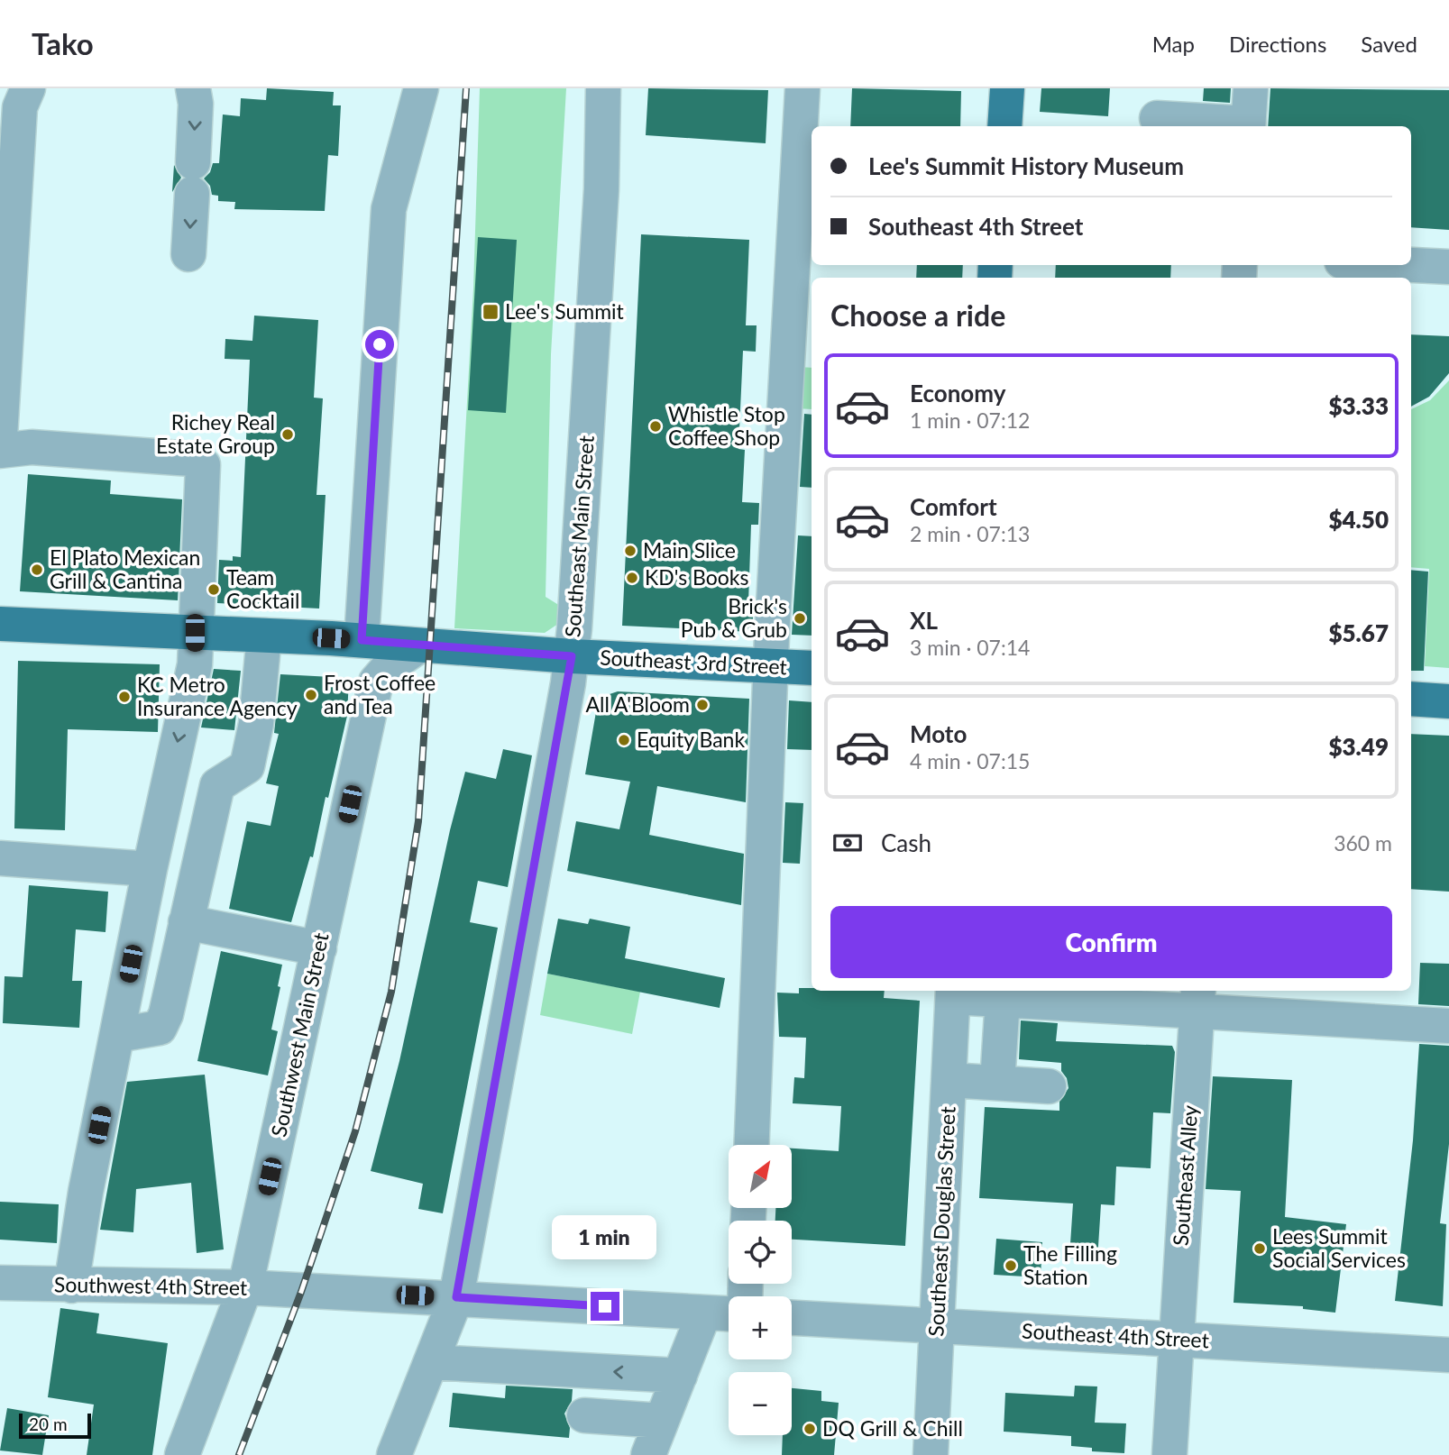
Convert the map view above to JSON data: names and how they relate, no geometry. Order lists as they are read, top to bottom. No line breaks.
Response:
{"streets":{"main road":["Southeast 3rd Street"],"street":["Southeast Main Street","Southwest Main Street","Southeast Alley","Southeast Douglas Street","Southwest 4th Street","Southeast 4th Street"]},"crossings":[["Southeast Main Street","Southeast 3rd Street"],["Southeast Main Street","Southwest 4th Street"],["Southwest Main Street","Southwest 4th Street"],["Southeast Alley","Southeast 4th Street"],["Southeast Douglas Street","Southeast 4th Street"]],"places":{"transit":["Lee's Summit"],"other":["Whistle Stop Coffee Shop","Richey Real Estate Group","Main Slice","El Plato Mexican Grill & Cantina","KD's Books","Team Cocktail","Brick's Pub & Grub","Frost Coffee and Tea","KC Metro Insurance Agency","All A'Bloom","Equity Bank","Lees Summit Social Services","The Filling Station","DQ Grill & Chill"]},"scale_bar":"20 m","north":"top right","page":{"header":"Tako","nav":["Map","Directions","Saved"],"banner":["Lee's Summit History Museum","Southeast 4th Street"],"heading":"Choose a ride","list":[{"name":"Economy","note":"1 min · 07:12","value":"$3.33"},{"name":"Comfort","note":"2 min · 07:13","value":"$4.50"},{"name":"XL","note":"3 min · 07:14","value":"$5.67"},{"name":"Moto","note":"4 min · 07:15","value":"$3.49"}],"pay":["Cash","360 m"],"buttons":"Confirm","map_buttons":["+","−"],"bubble":"1 min","scale":"20 m"}}
